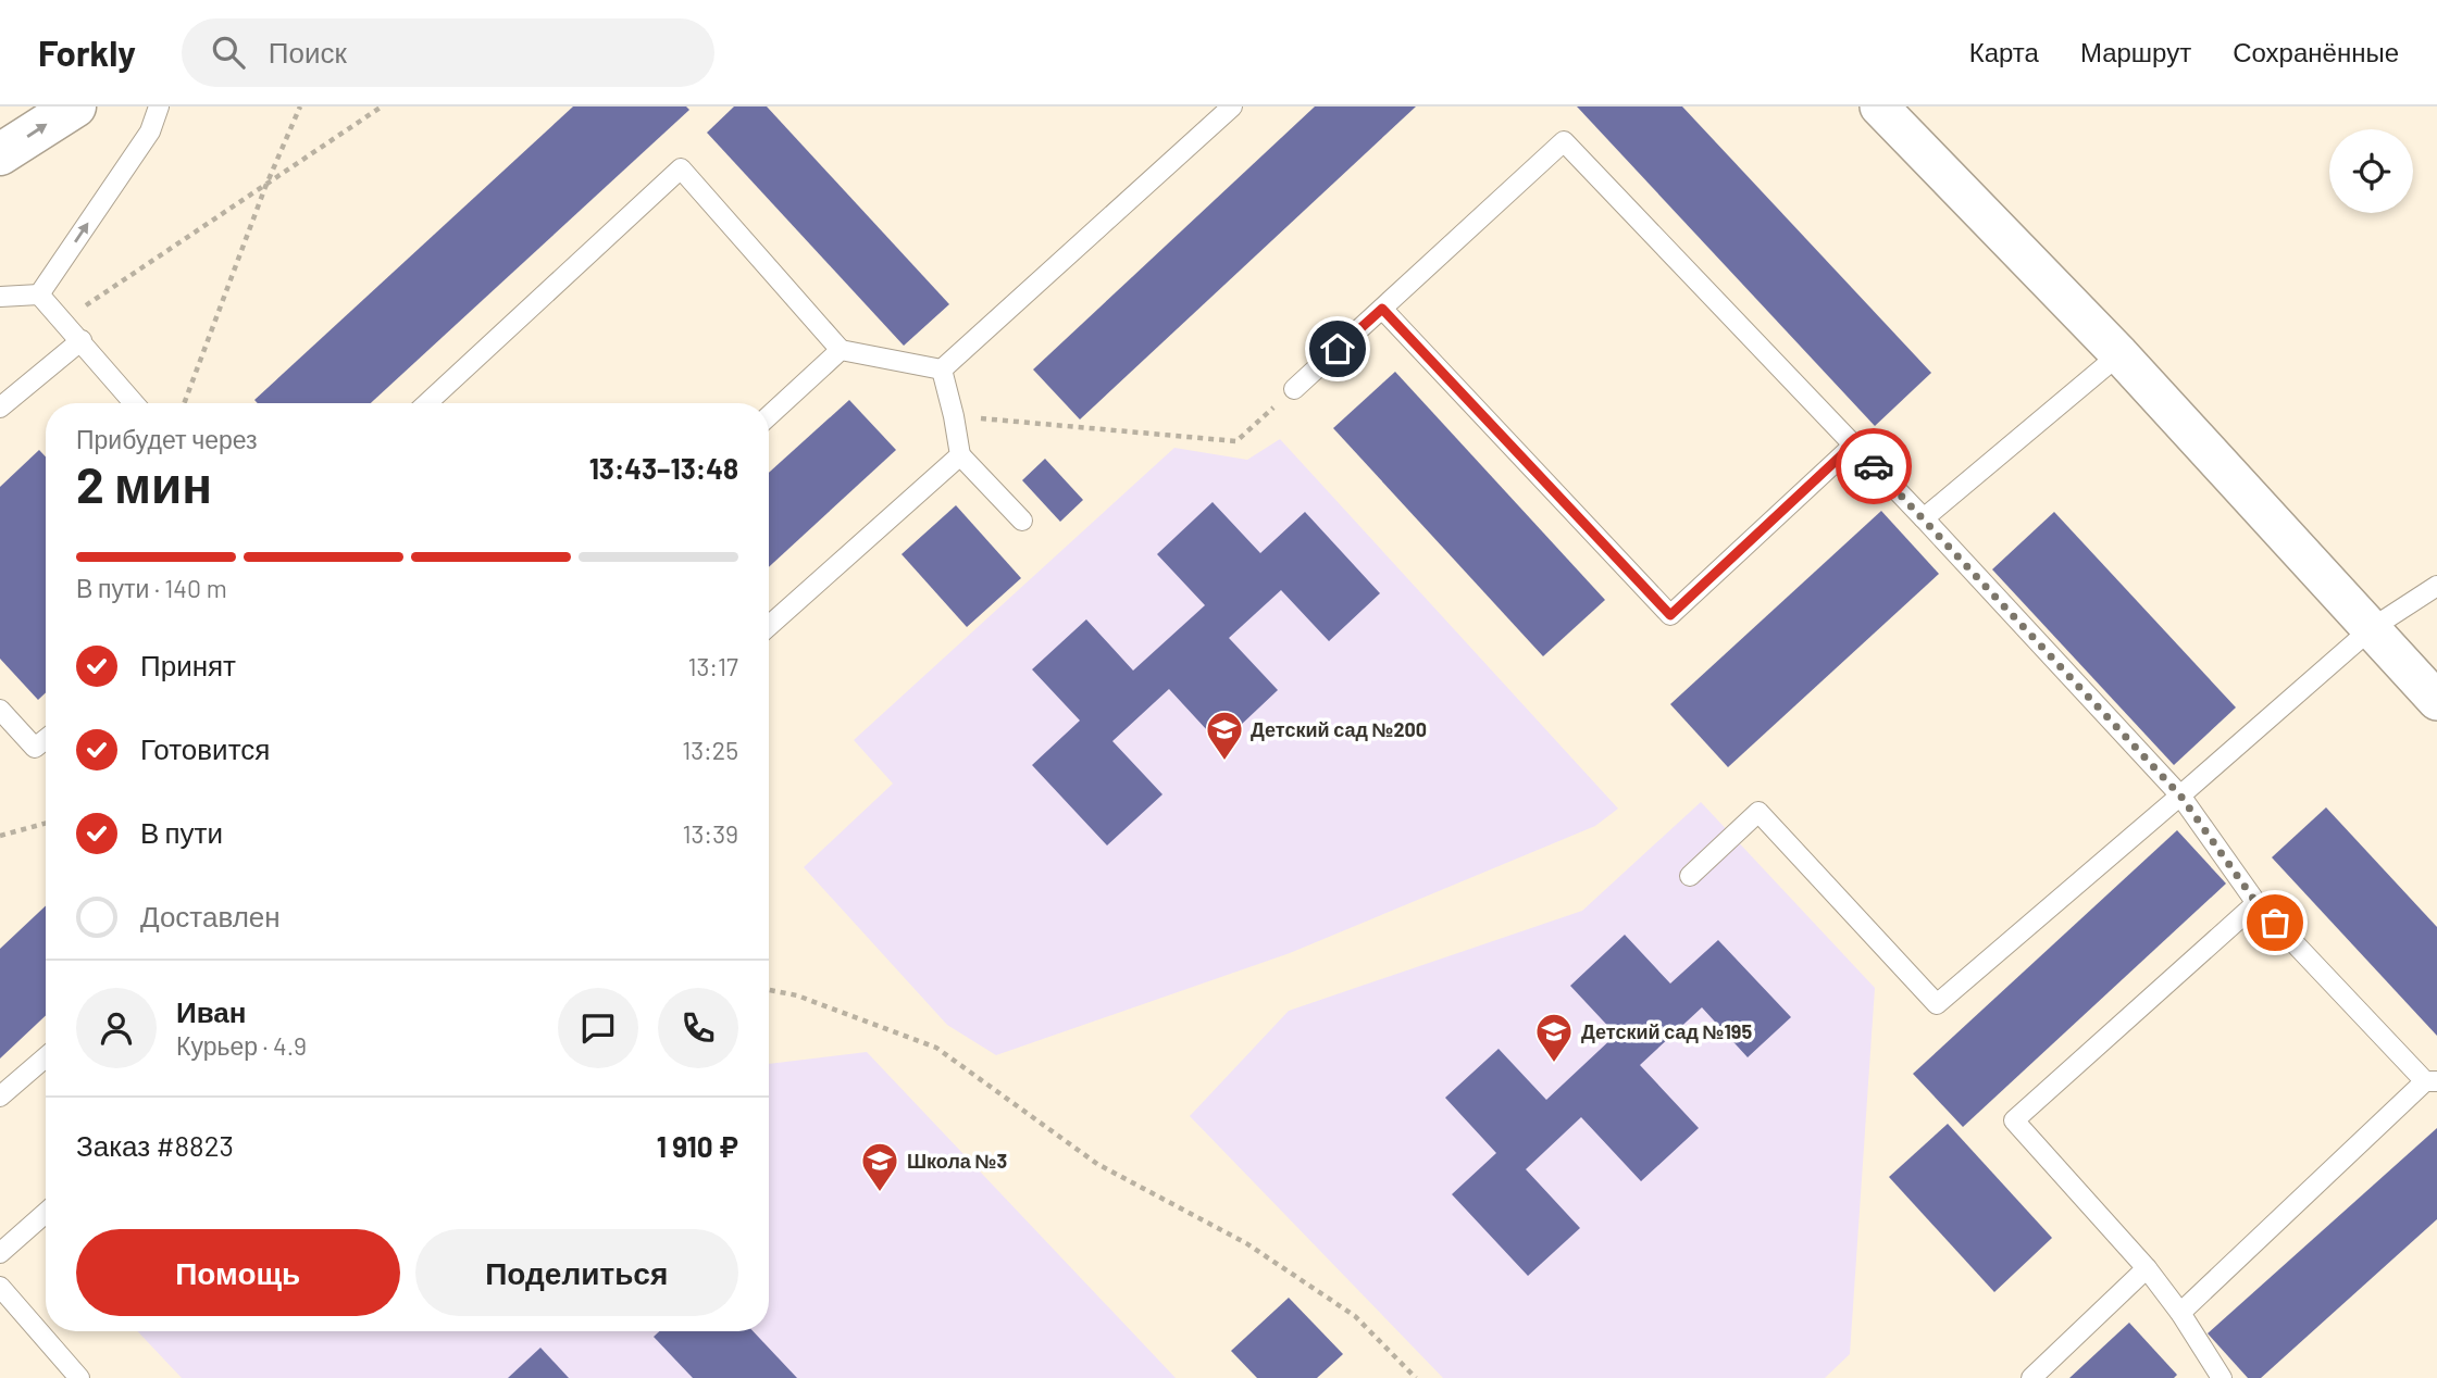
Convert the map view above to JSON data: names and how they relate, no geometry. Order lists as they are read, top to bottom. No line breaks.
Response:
{"places":{"school or university":["Детский сад №200","Детский сад №195","Школа №3"]},"page":{"header":"Forkly","search":"Поиск","nav":["Карта","Маршрут","Сохранённые"],"heading":["2 мин","Прибудет через","13:43–13:48"],"panel":["Иван","Курьер · 4.9","Заказ #8823","1 910 ₽"],"bar":"В пути · 140 m","list":[["Принят","13:17"],["Готовится","13:25"],["В пути","13:39"],"Доставлен"],"buttons":["Помощь","Поделиться"]}}
